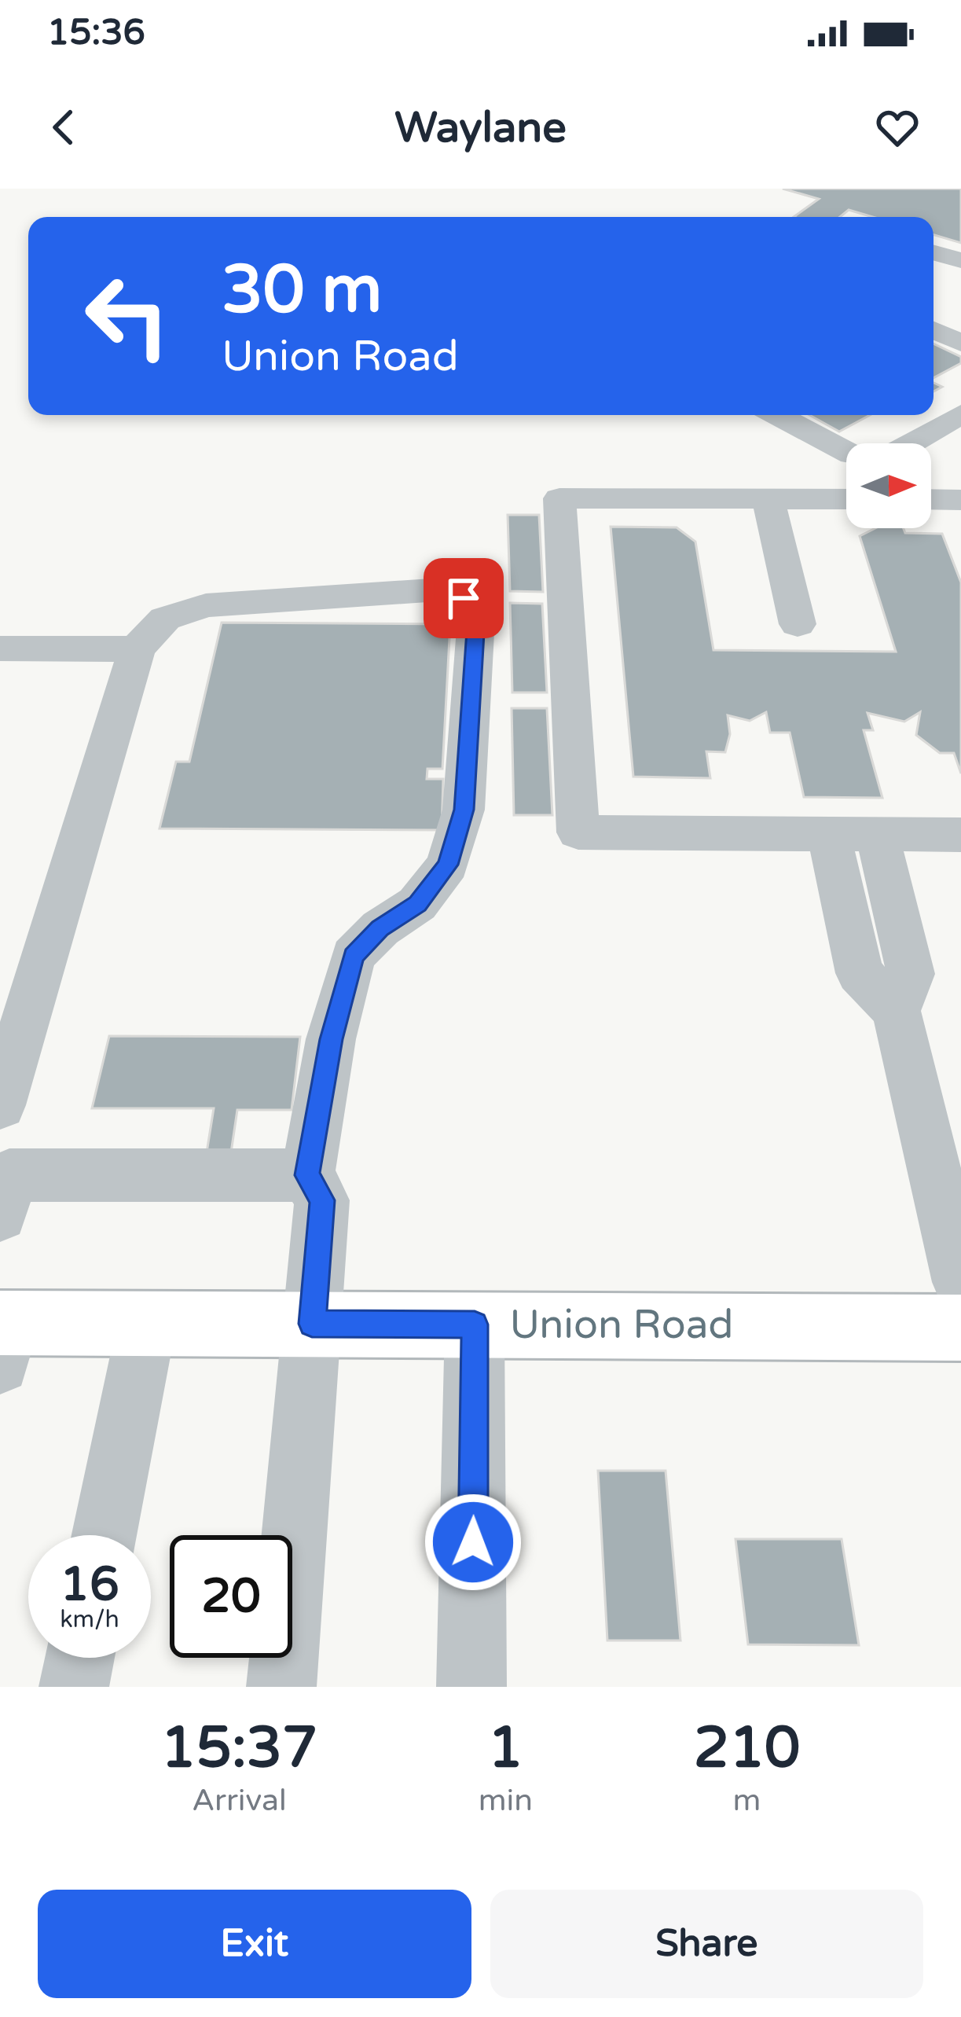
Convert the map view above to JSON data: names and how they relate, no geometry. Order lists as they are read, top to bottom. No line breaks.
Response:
{"streets":{"main road":["Union Road"]},"north":"right","page":{"status":"15:36","header":"Waylane","turn":["30 m","Union Road"],"speed":"16 km/h","limit":"20","eta":["15:37","Arrival","1","min","210","m"],"buttons":["Exit","Share"]}}
